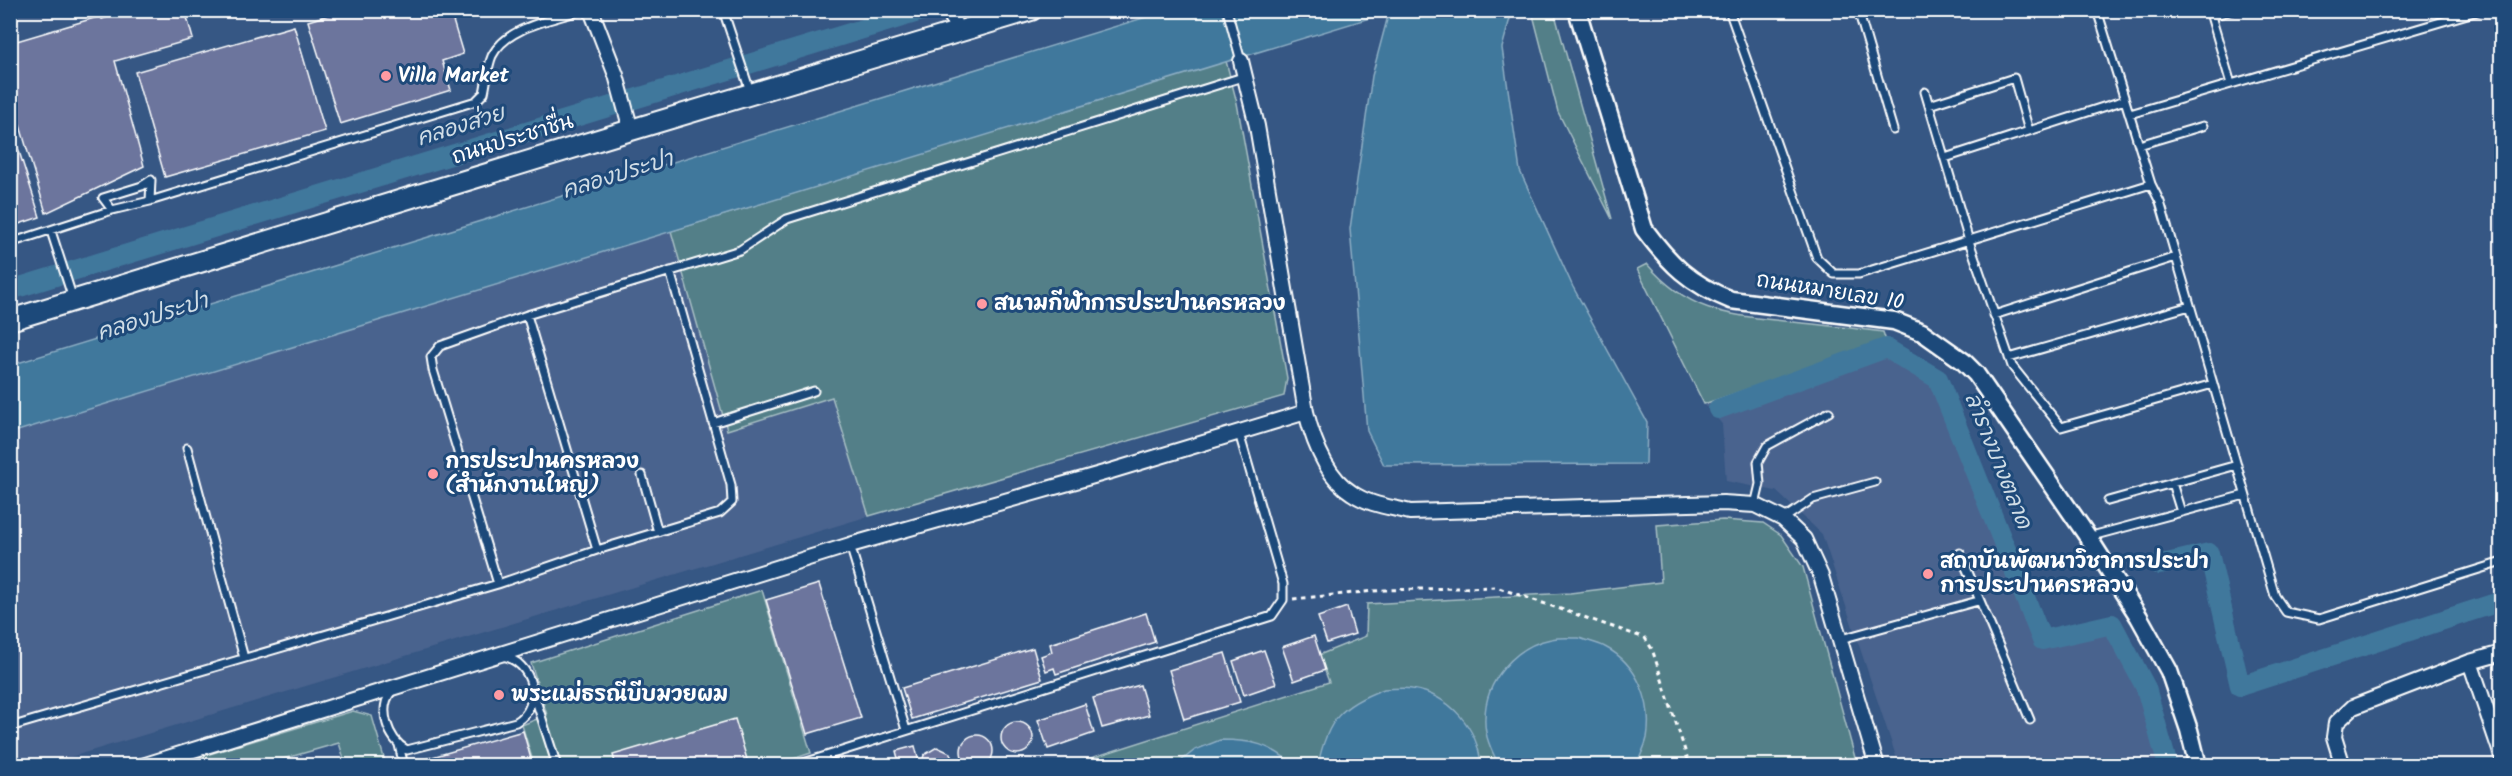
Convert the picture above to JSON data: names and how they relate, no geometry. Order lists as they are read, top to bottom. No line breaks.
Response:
{"streets":{"main road":["ถนนประชาชื่น"],"street":["ถนนหมายเลข 10"]},"water":["คลองส่วย","คลองประปา","ลำรางบางตลาด"],"places":["Villa Market","สนามกีฬาการประปานครหลวง","การประปานครหลวง (สำนักงานใหญ่)","สถาบันพัฒนาวิชาการประปา การประปานครหลวง","พระแม่ธรณีบีบมวยผม"]}
